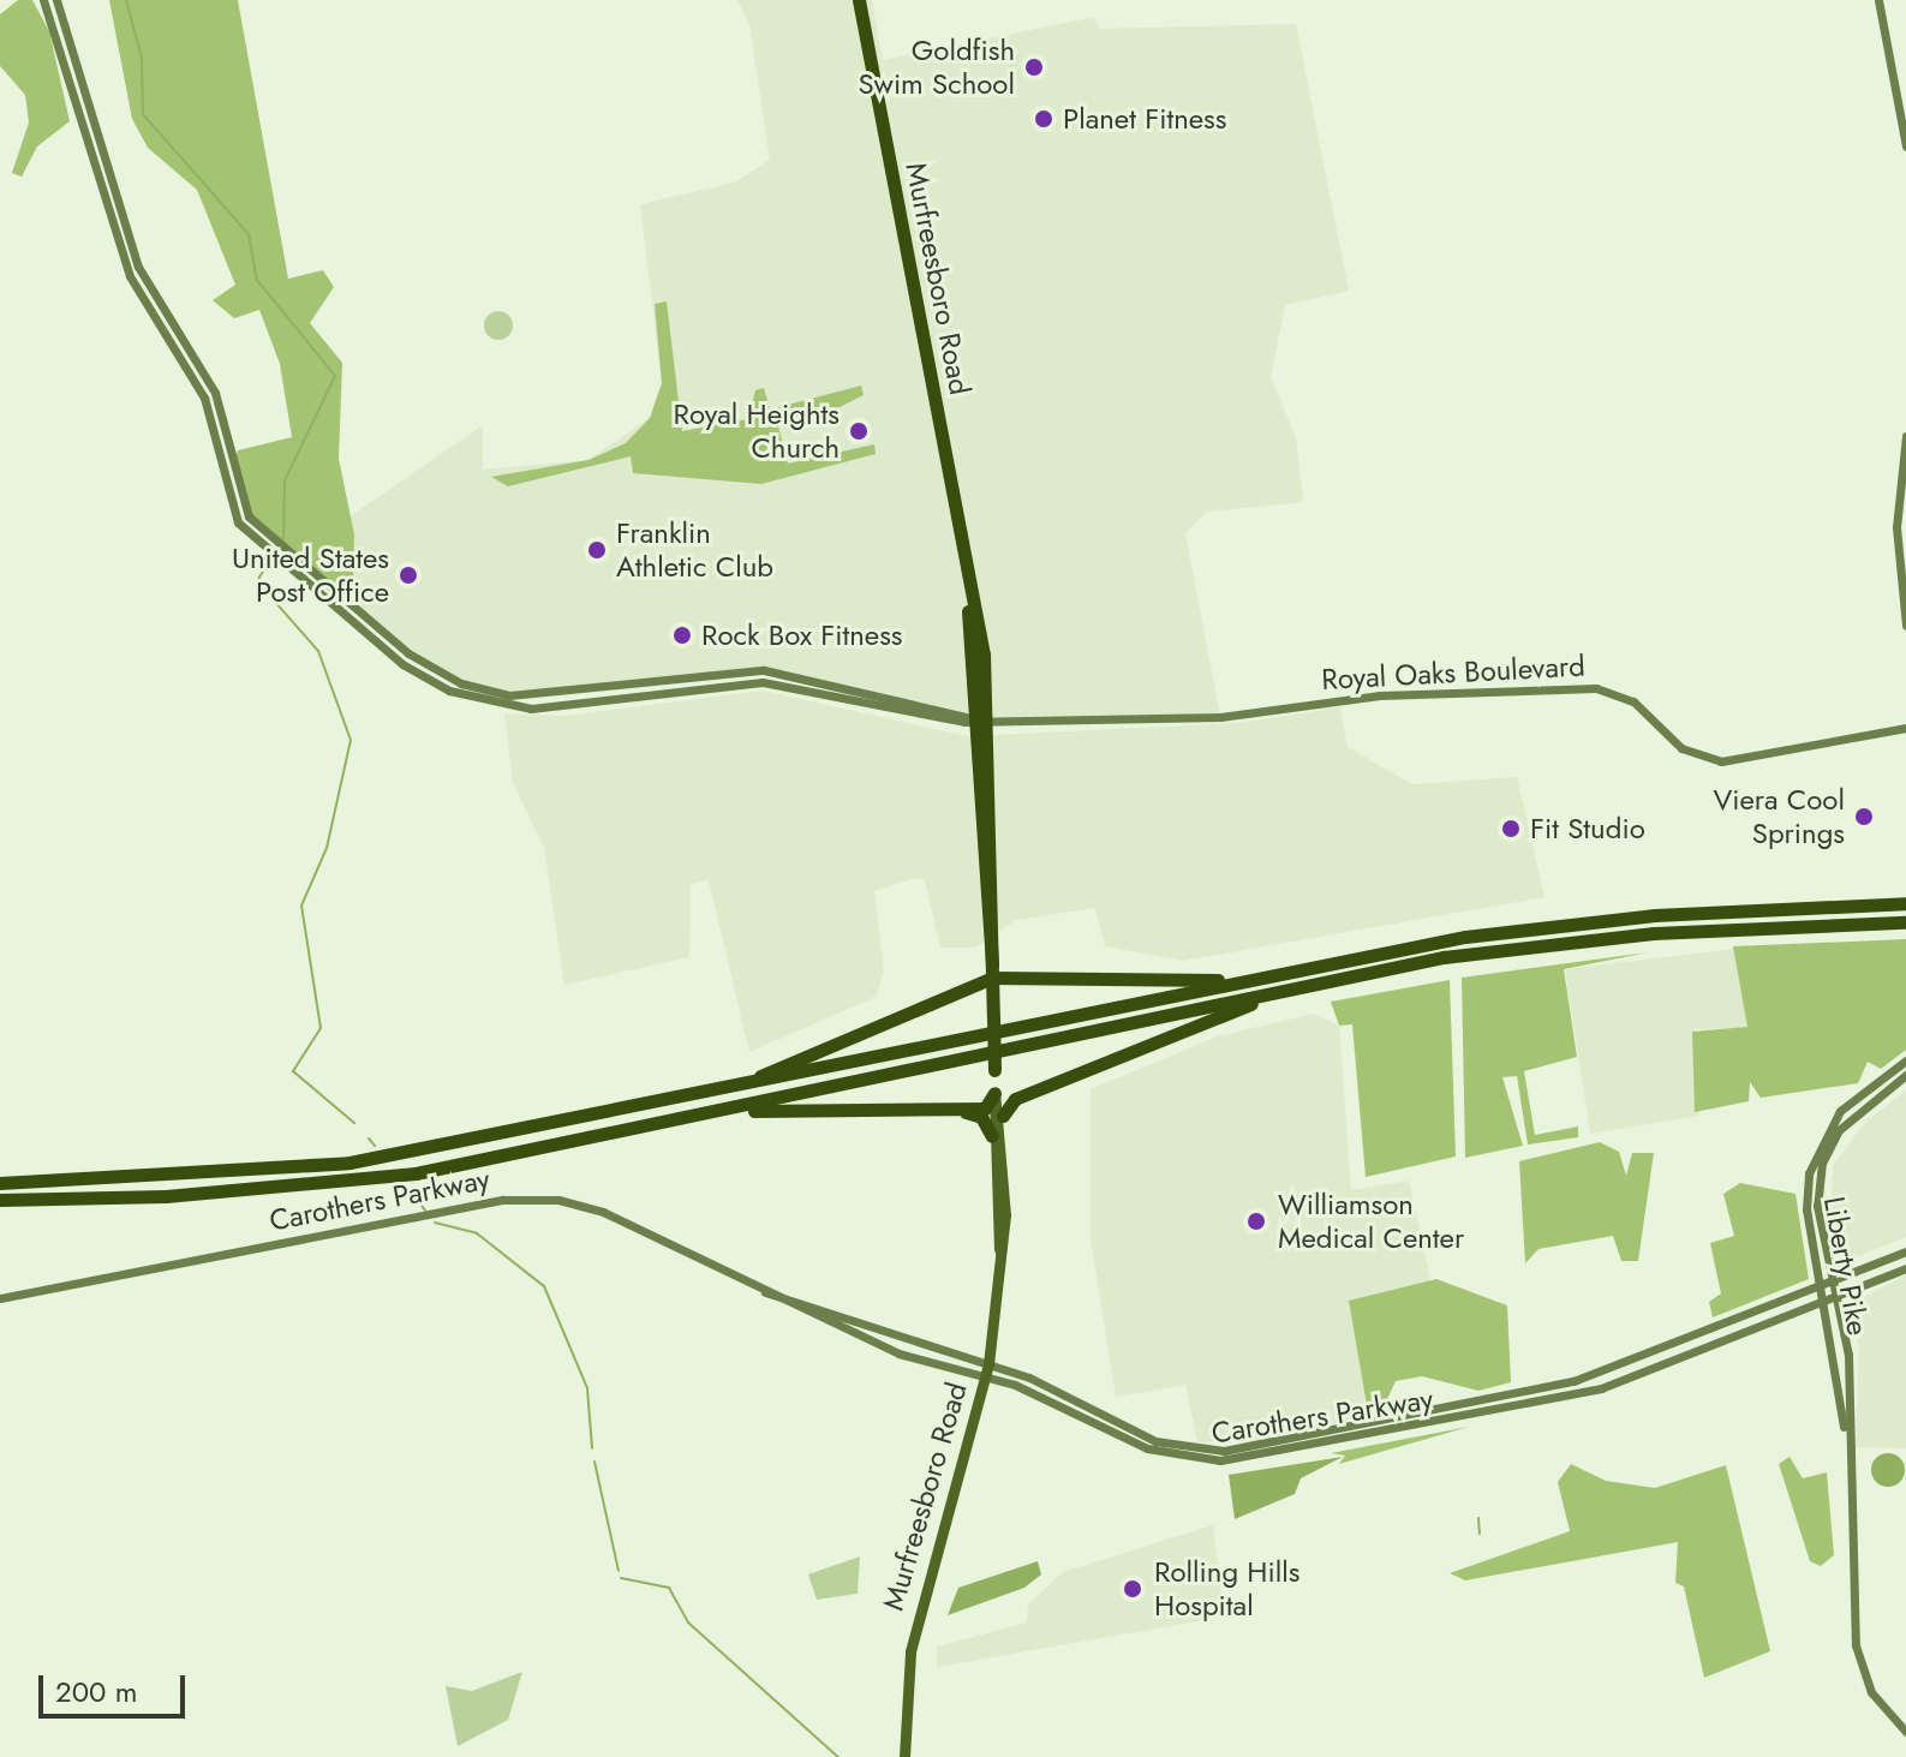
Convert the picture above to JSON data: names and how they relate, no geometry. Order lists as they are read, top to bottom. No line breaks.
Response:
{"streets":{"highway":["Murfreesboro Road"],"main road":["Royal Oaks Boulevard","Carothers Parkway","Liberty Pike"]},"crossings":[["Murfreesboro Road","Royal Oaks Boulevard"],["Murfreesboro Road","Carothers Parkway"],["Carothers Parkway","Liberty Pike"]],"places":["Goldfish Swim School","Planet Fitness","Royal Heights Church","Franklin Athletic Club","United States Post Office","Rock Box Fitness","Viera Cool Springs","Fit Studio","Williamson Medical Center","Rolling Hills Hospital"],"scale_bar":"200 m"}
